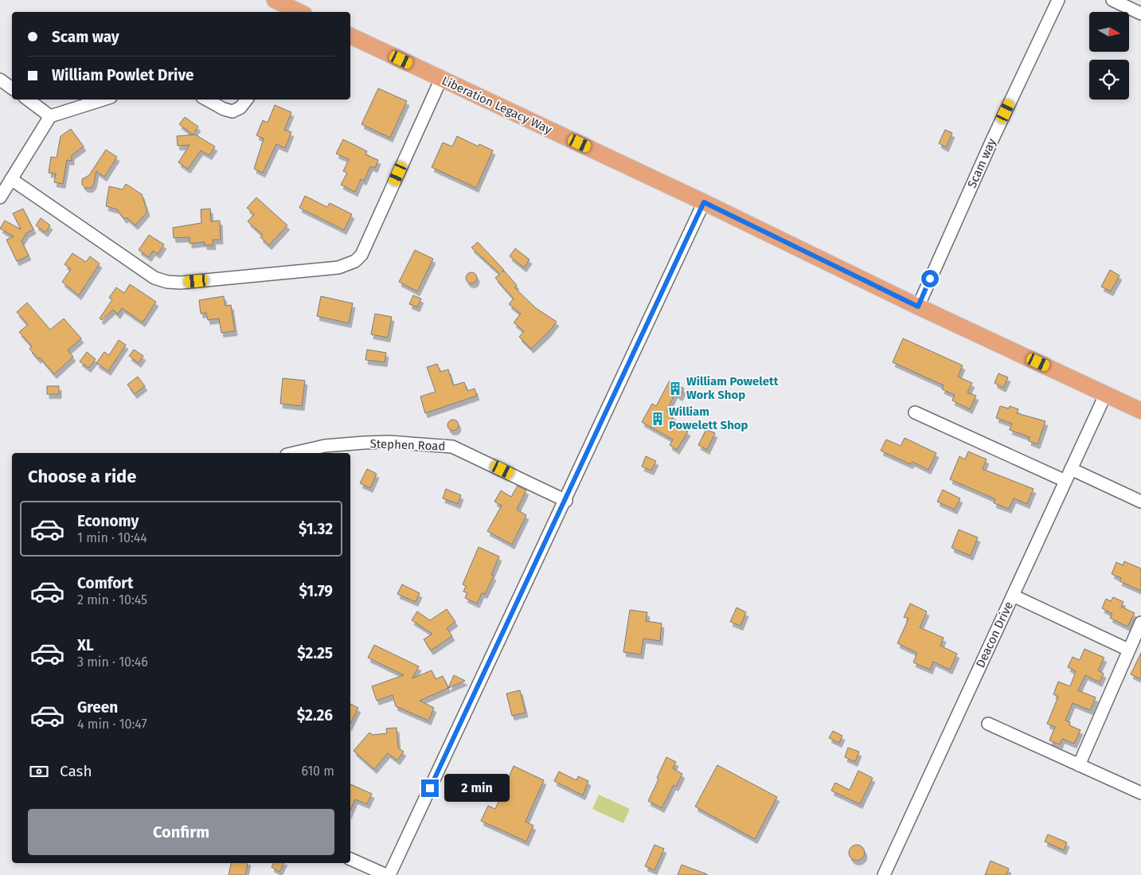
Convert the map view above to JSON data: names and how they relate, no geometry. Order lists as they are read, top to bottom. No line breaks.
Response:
{"streets":{"main road":["Liberation Legacy Way"],"street":["Scam way","Stephen Road","Deacon Drive"]},"crossings":[["Liberation Legacy Way","Scam way"],["Liberation Legacy Way","Deacon Drive"]],"places":{"building":["William Powelett Work Shop","William Powelett Shop"]},"north":"right","page":{"banner":["Scam way","William Powlet Drive"],"heading":"Choose a ride","list":[{"name":"Economy","note":"1 min · 10:44","value":"$1.32"},{"name":"Comfort","note":"2 min · 10:45","value":"$1.79"},{"name":"XL","note":"3 min · 10:46","value":"$2.25"},{"name":"Green","note":"4 min · 10:47","value":"$2.26"}],"pay":["Cash","610 m"],"bubble":"2 min","buttons":"Confirm"}}
